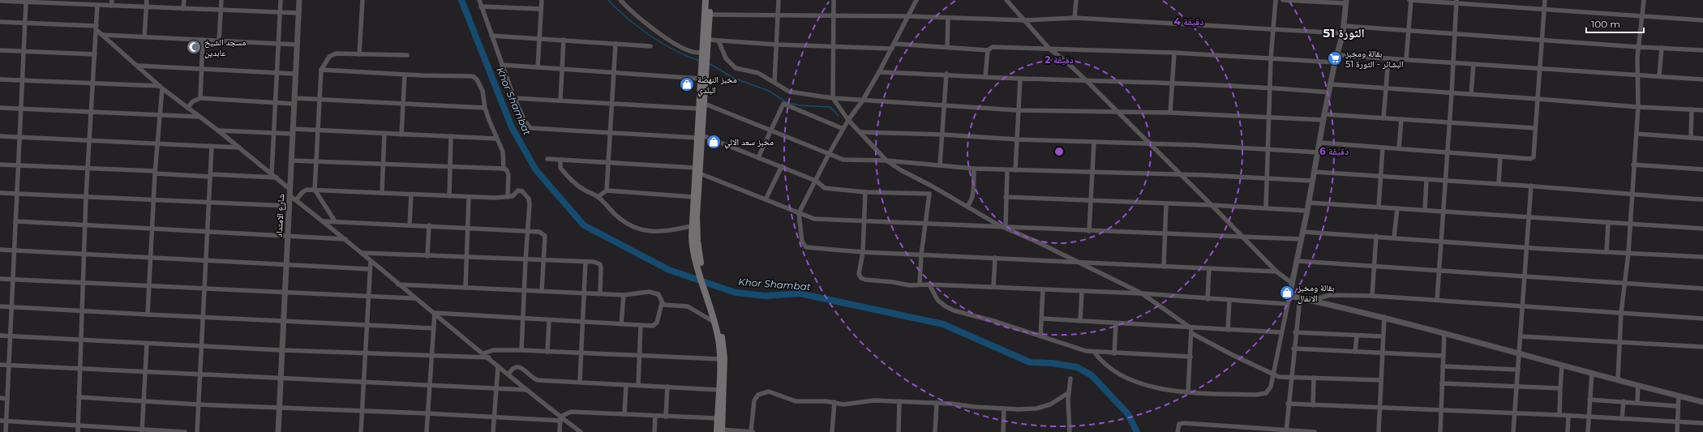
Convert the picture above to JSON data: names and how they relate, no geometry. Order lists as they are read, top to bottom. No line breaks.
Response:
{"streets":{"street":["شارع الامتداد"]},"districts":["الثورة 51"],"water":["Khor Shambat"],"places":{"mosque":["مسجد الشيخ عابدين"],"supermarket":["بقالة ومخبز البشائر - الثورة 51"],"shop":["مخبز النهضة البلدي","مخبز سعد الالي","بقالة ومخبز الانفال"]},"scale_bar":"100 m","rings":["4 دقيقة","2 دقيقة","6 دقيقة"]}
